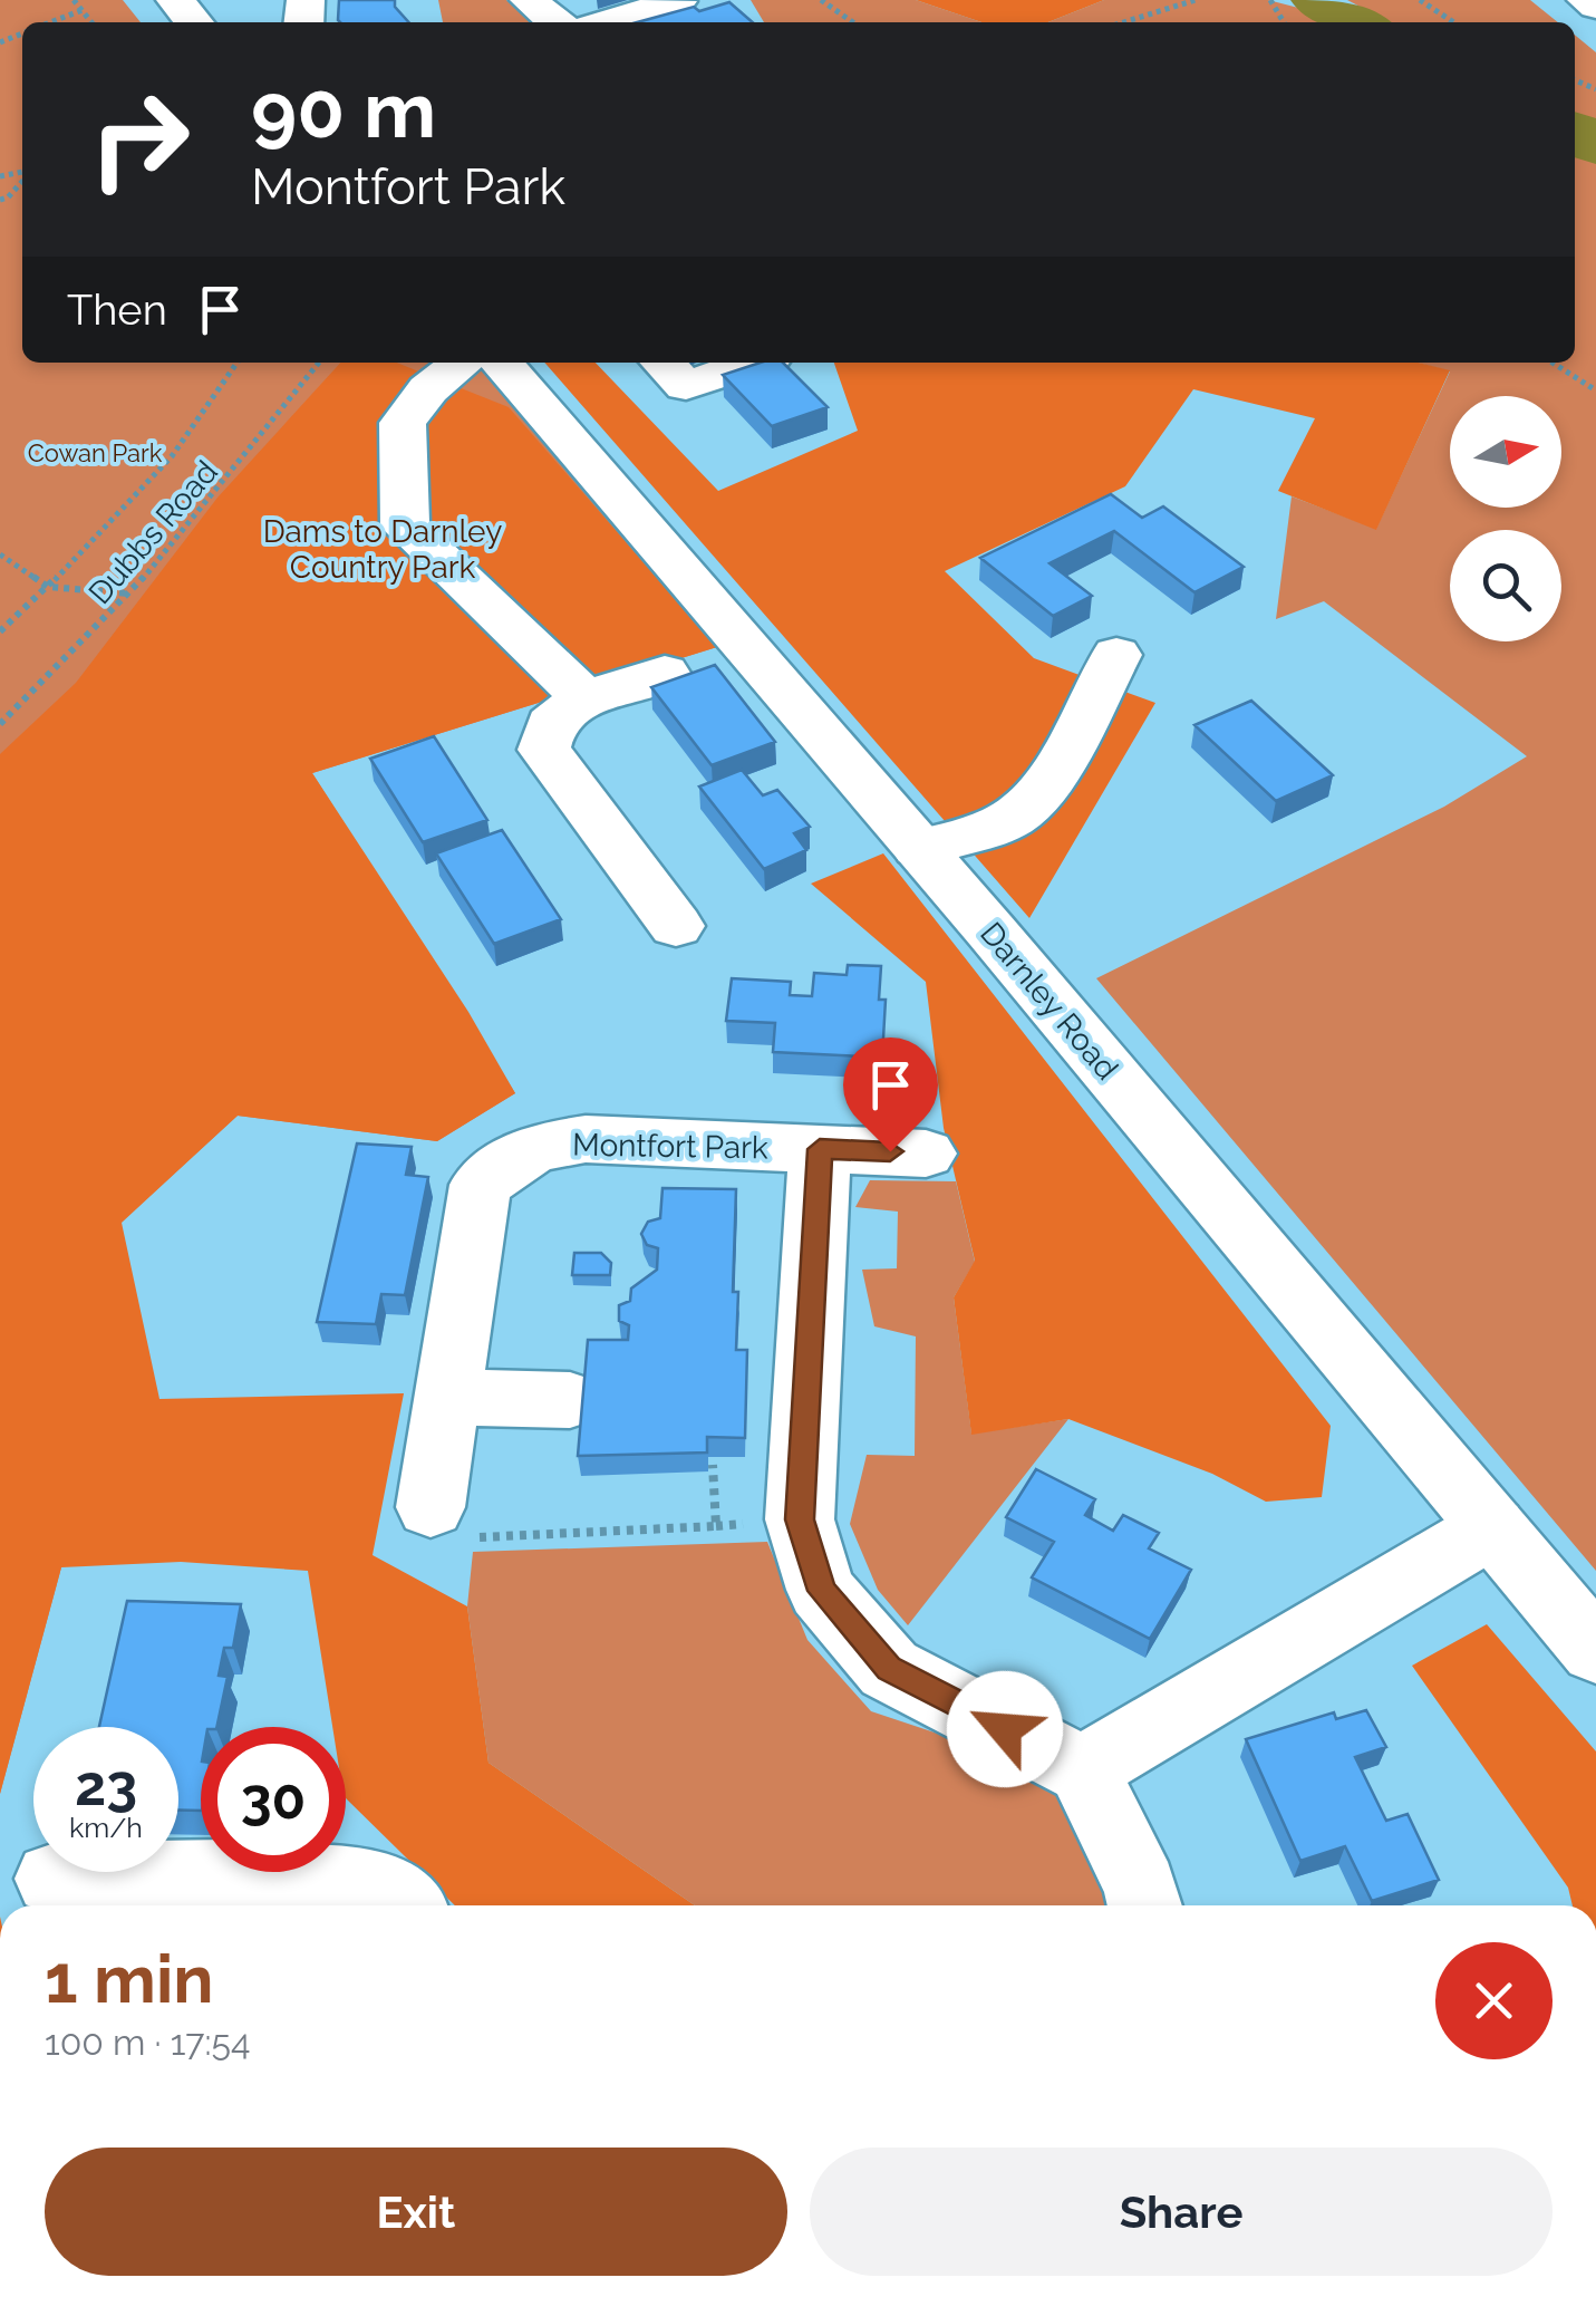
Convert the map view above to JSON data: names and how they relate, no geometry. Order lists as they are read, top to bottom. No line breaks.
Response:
{"streets":{"street":["Darnley Road","Montfort Park"],"path":["Dubbs Road"]},"parks":["Cowan Park","Dams to Darnley Country Park"],"north":"right","page":{"turn":["90 m","Montfort Park"],"then":"Then","speed":"23 km/h","limit":"30","heading":["1 min","100 m · 17:54"],"buttons":["Exit","Share"]}}
